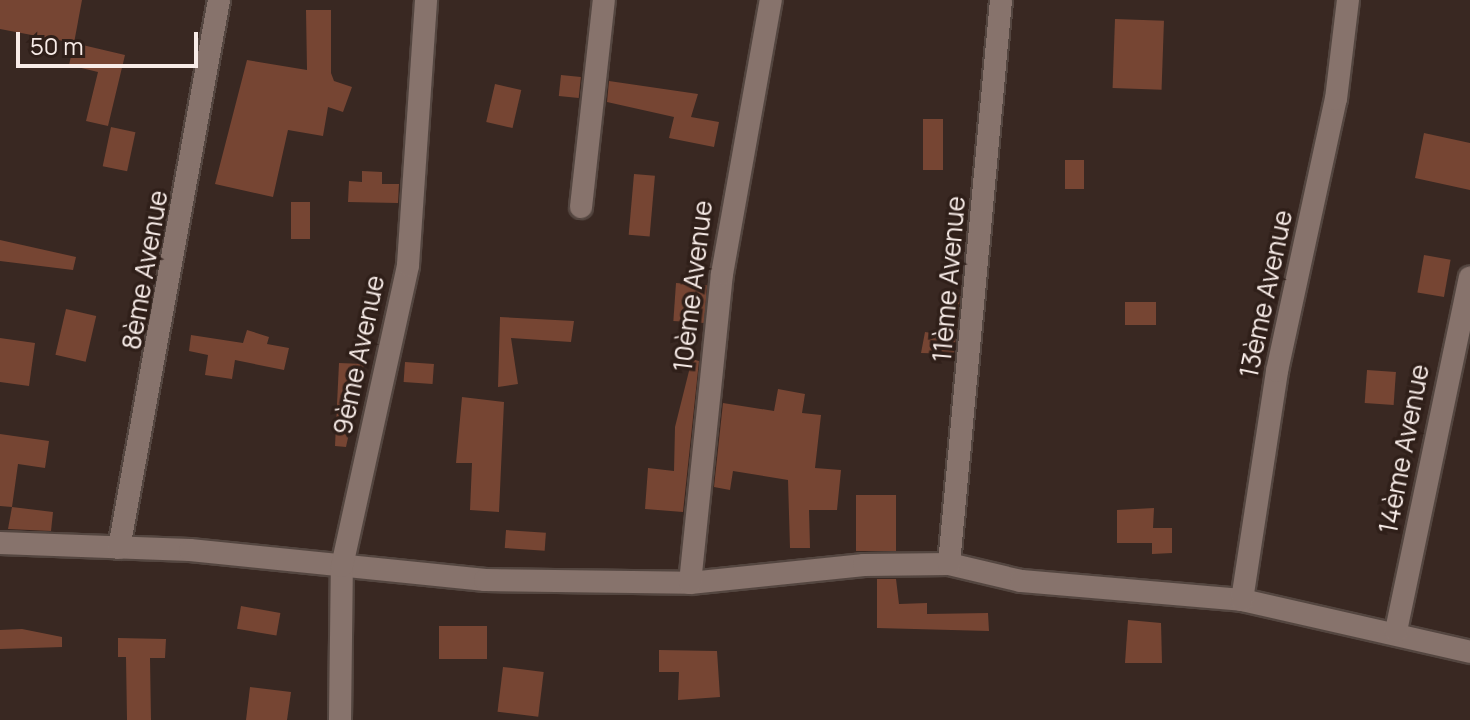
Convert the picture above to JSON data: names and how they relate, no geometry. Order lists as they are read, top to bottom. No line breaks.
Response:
{"streets":{"street":["8ème Avenue","11ème Avenue","10ème Avenue","13ème Avenue","9ème Avenue","14ème Avenue"]},"scale_bar":"50 m"}
